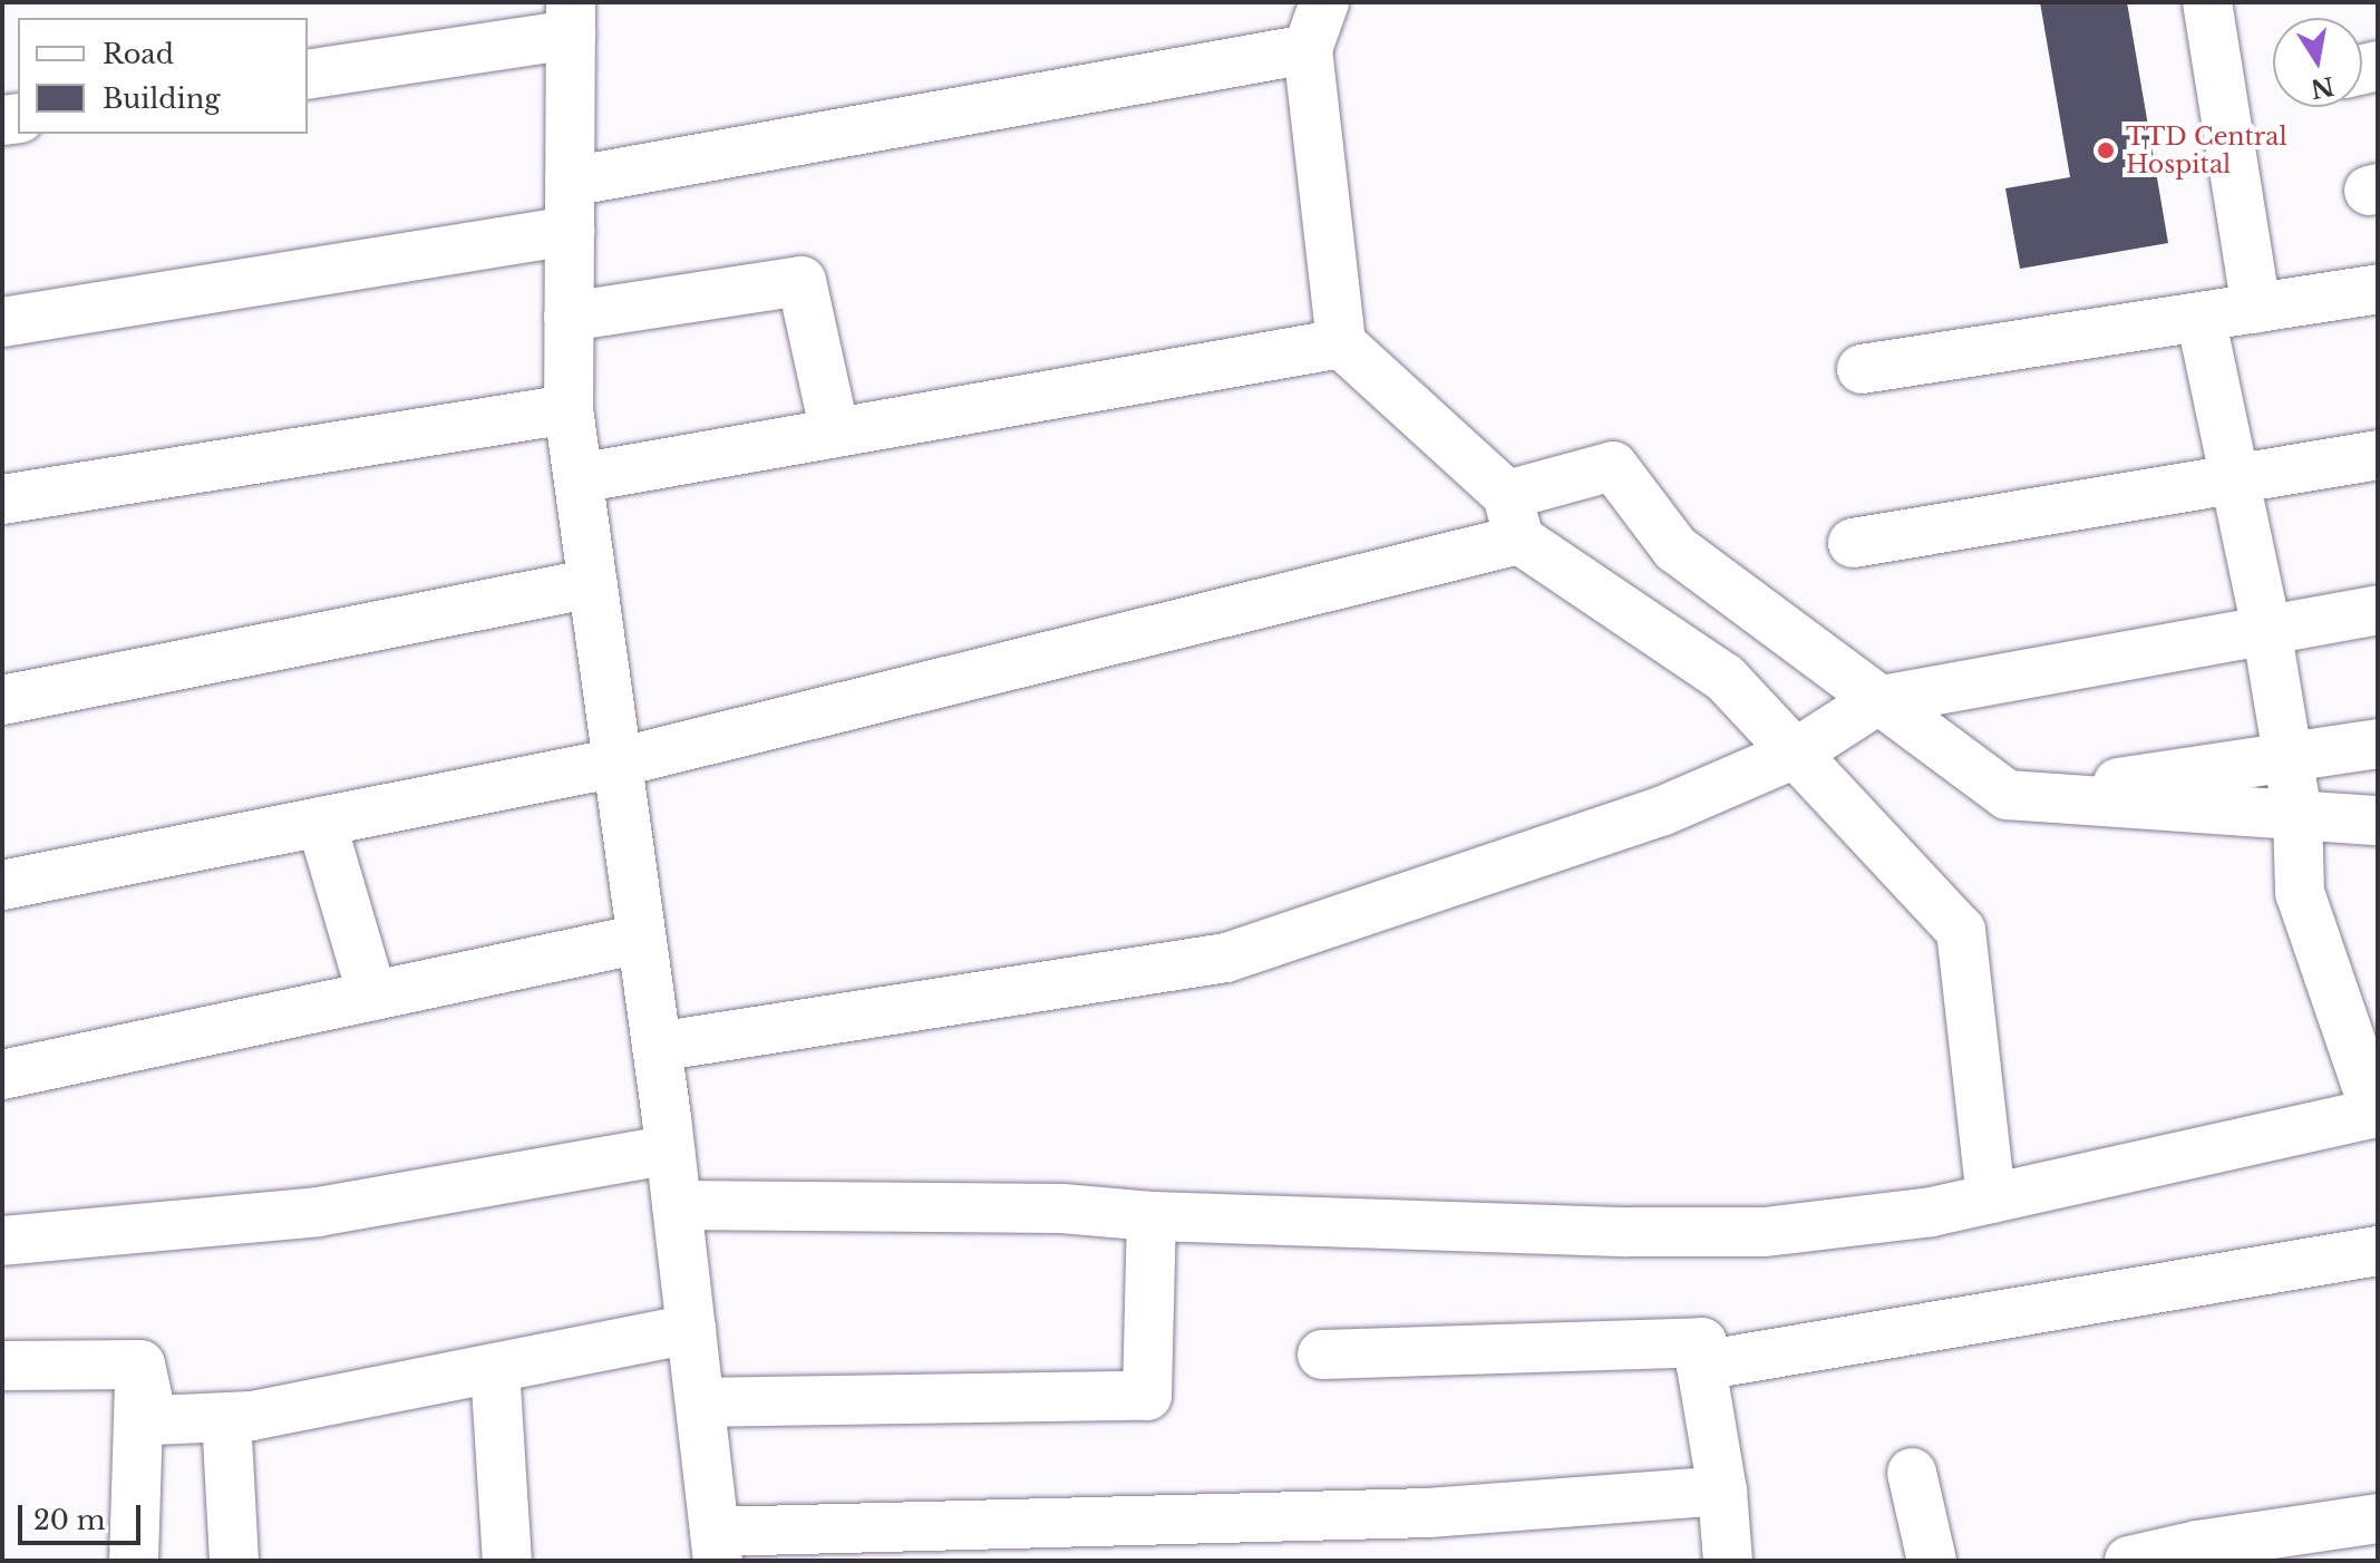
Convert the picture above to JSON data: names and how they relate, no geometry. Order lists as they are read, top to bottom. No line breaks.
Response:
{"places":["TTD Central Hospital"],"legend":["Road","Building"],"scale_bar":"20 m","north":"bottom"}
